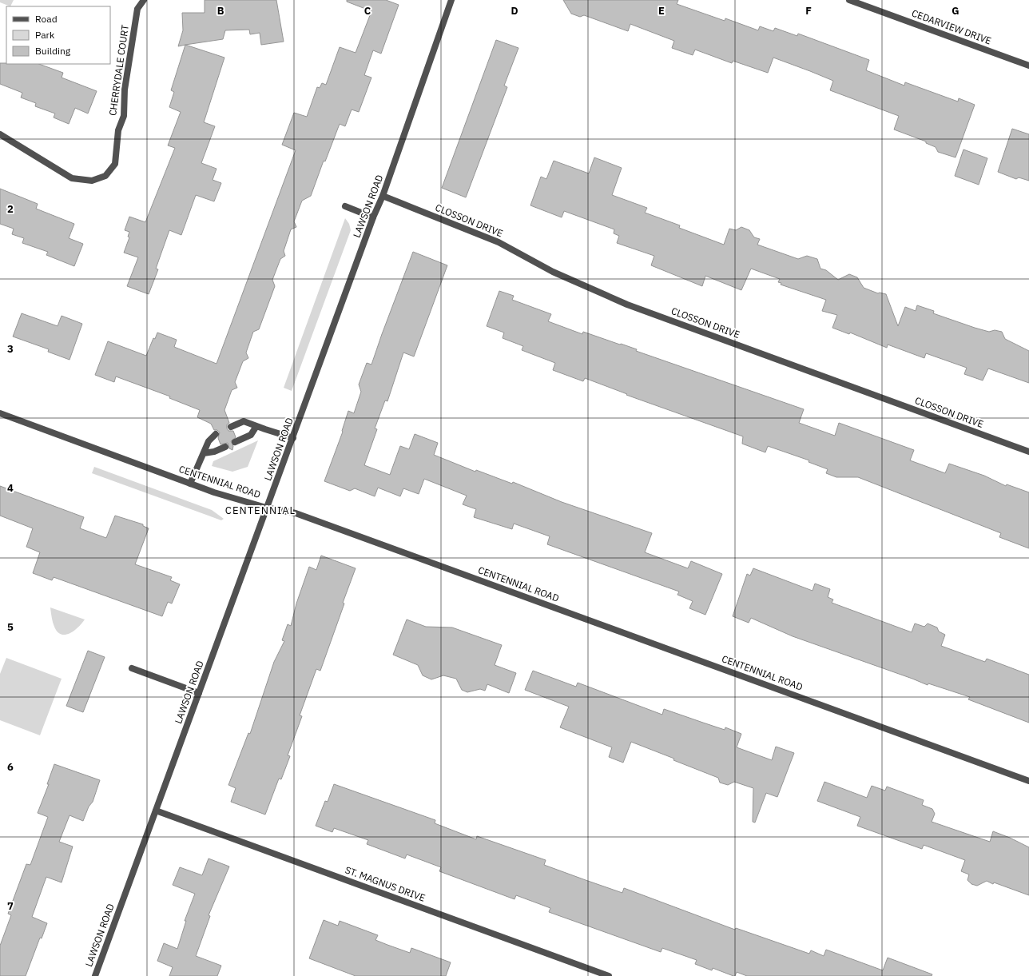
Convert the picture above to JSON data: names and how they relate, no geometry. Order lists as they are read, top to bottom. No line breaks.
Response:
{"streets":{"street":["CEDARVIEW DRIVE","CHERRYDALE COURT","LAWSON ROAD","CLOSSON DRIVE","CENTENNIAL ROAD","ST. MAGNUS DRIVE"]},"crossings":[["LAWSON ROAD","CLOSSON DRIVE"],["LAWSON ROAD","CENTENNIAL ROAD"],["LAWSON ROAD","ST. MAGNUS DRIVE"]],"districts":["CENTENNIAL"],"legend":["Road","Park","Building"],"grid":{"columns":["B","C","D","E","F","G"],"rows":["2","3","4","5","6","7"]}}
